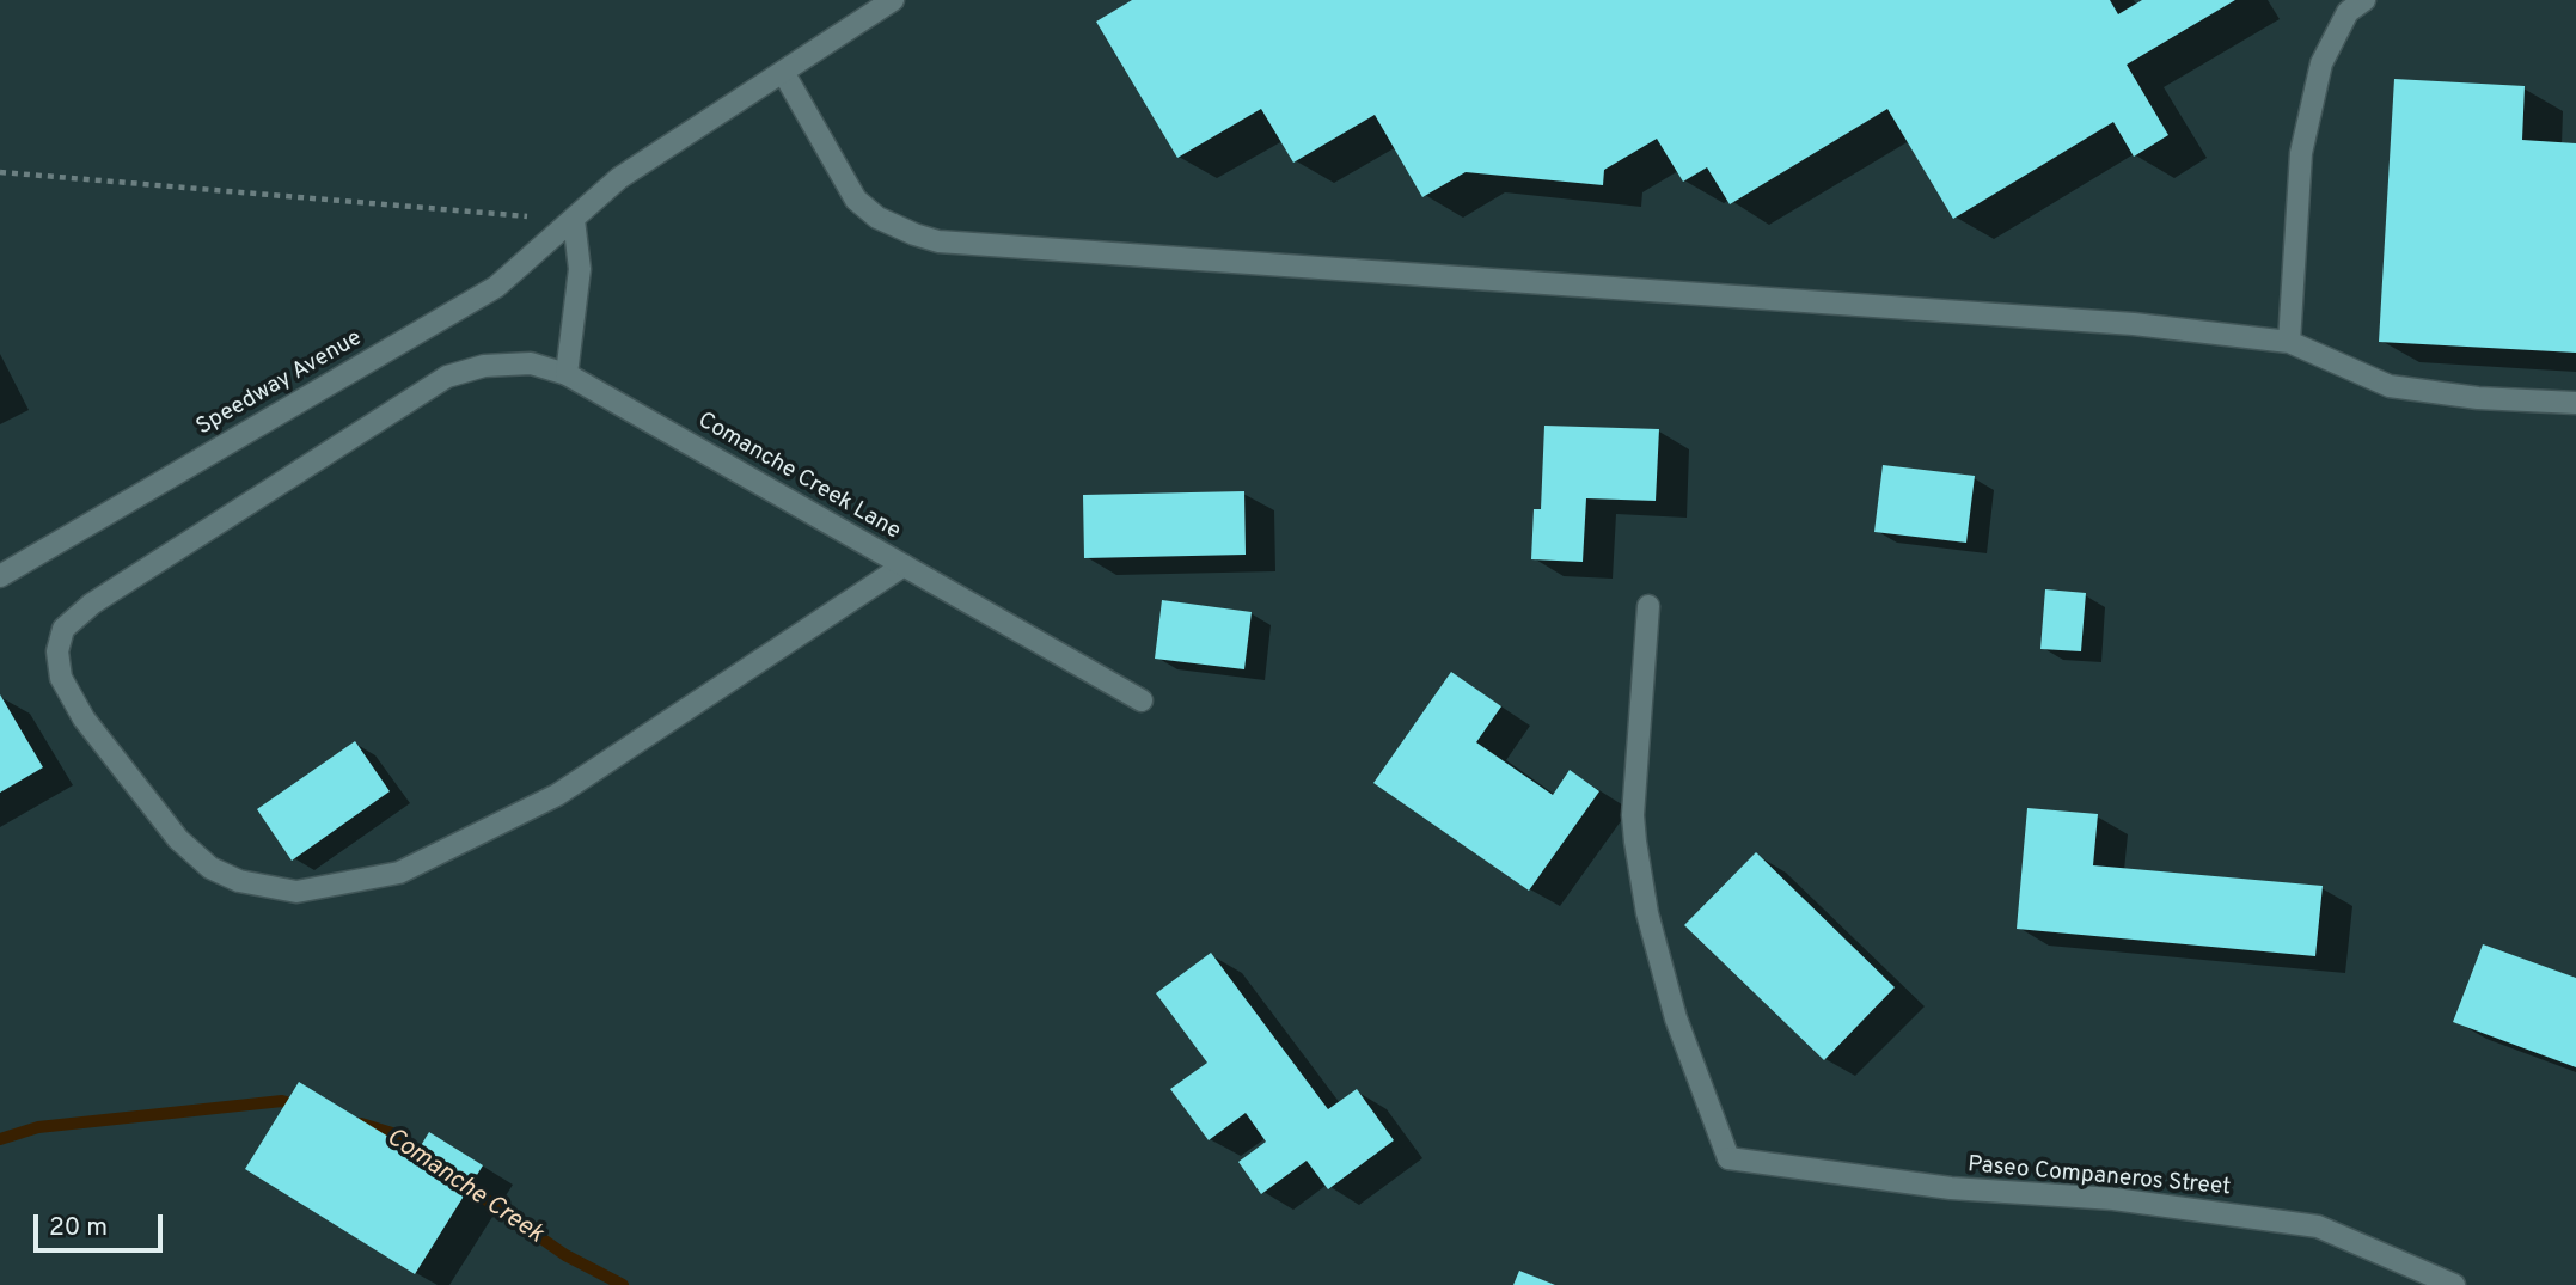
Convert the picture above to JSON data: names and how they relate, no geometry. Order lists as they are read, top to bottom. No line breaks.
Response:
{"streets":{"street":["Speedway Avenue","Comanche Creek Lane","Paseo Companeros Street"]},"water":["Comanche Creek"],"scale_bar":"20 m"}
